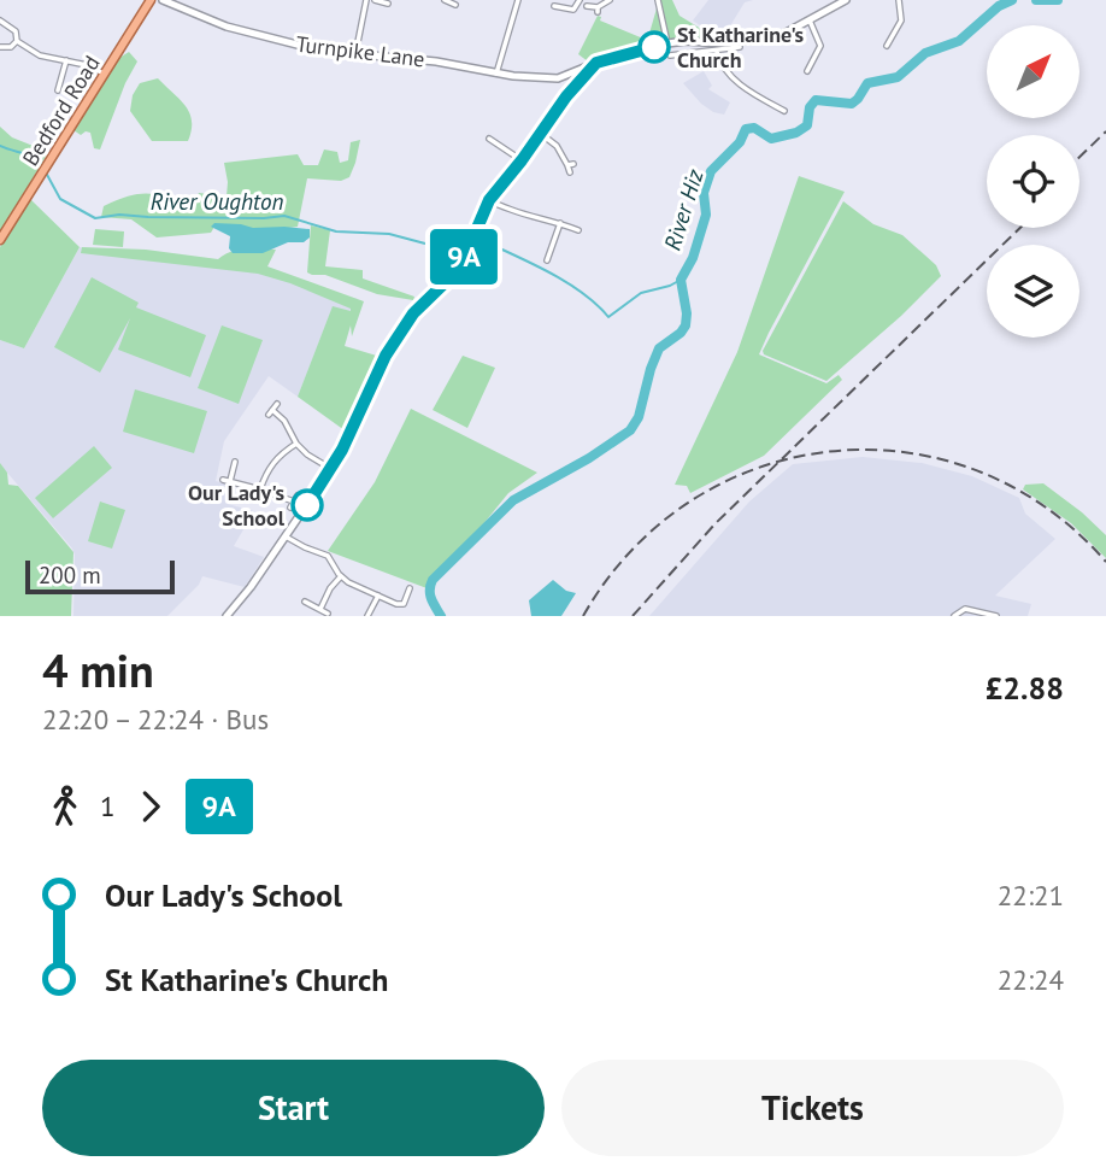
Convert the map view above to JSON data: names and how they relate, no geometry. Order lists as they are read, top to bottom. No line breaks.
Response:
{"streets":{"main road":["Bedford Road"],"street":["Turnpike Lane"]},"water":["River Oughton","River Hiz"],"places":["St Katharine's Church","Our Lady's School"],"lines":["bus line 9A"],"scale_bar":"200 m","north":"top right","page":{"on_map":"9A","scale":"200 m","heading":["4 min","22:20 – 22:24 · Bus","£2.88"],"legs":["1","9A"],"list":[{"name":"Our Lady's School","value":"22:21"},{"name":"St Katharine's Church","value":"22:24"}],"buttons":["Start","Tickets"]}}
